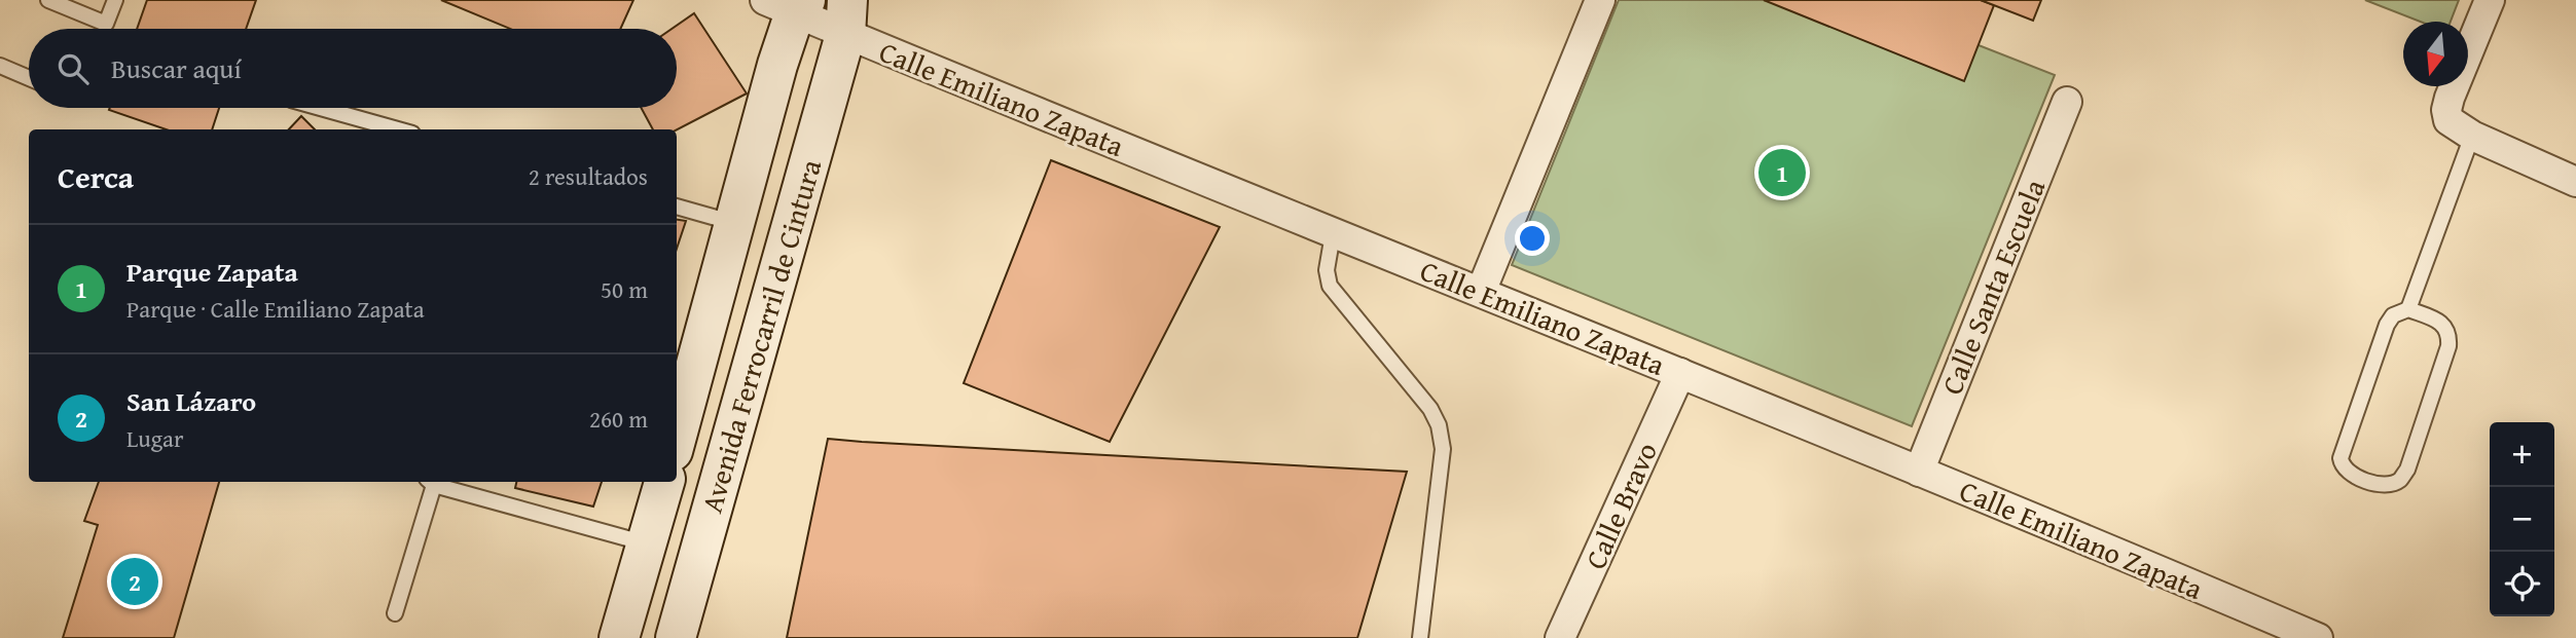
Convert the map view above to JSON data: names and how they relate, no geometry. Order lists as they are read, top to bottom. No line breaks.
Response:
{"streets":{"street":["Calle Emiliano Zapata","Calle Santa Escuela","Avenida Ferrocarril de Cintura","Calle Bravo"]},"crossings":[["Calle Emiliano Zapata","Calle Santa Escuela"],["Calle Emiliano Zapata","Avenida Ferrocarril de Cintura"],["Calle Emiliano Zapata","Calle Bravo"]],"north":"bottom","page":{"search":"Buscar aquí","heading":["Cerca","2 resultados"],"pins":["1","2"],"list":[{"mark":"1","name":"Parque Zapata","note":"Parque · Calle Emiliano Zapata","value":"50 m"},{"mark":"2","name":"San Lázaro","note":"Lugar","value":"260 m"}],"map_buttons":["+","−"]}}
